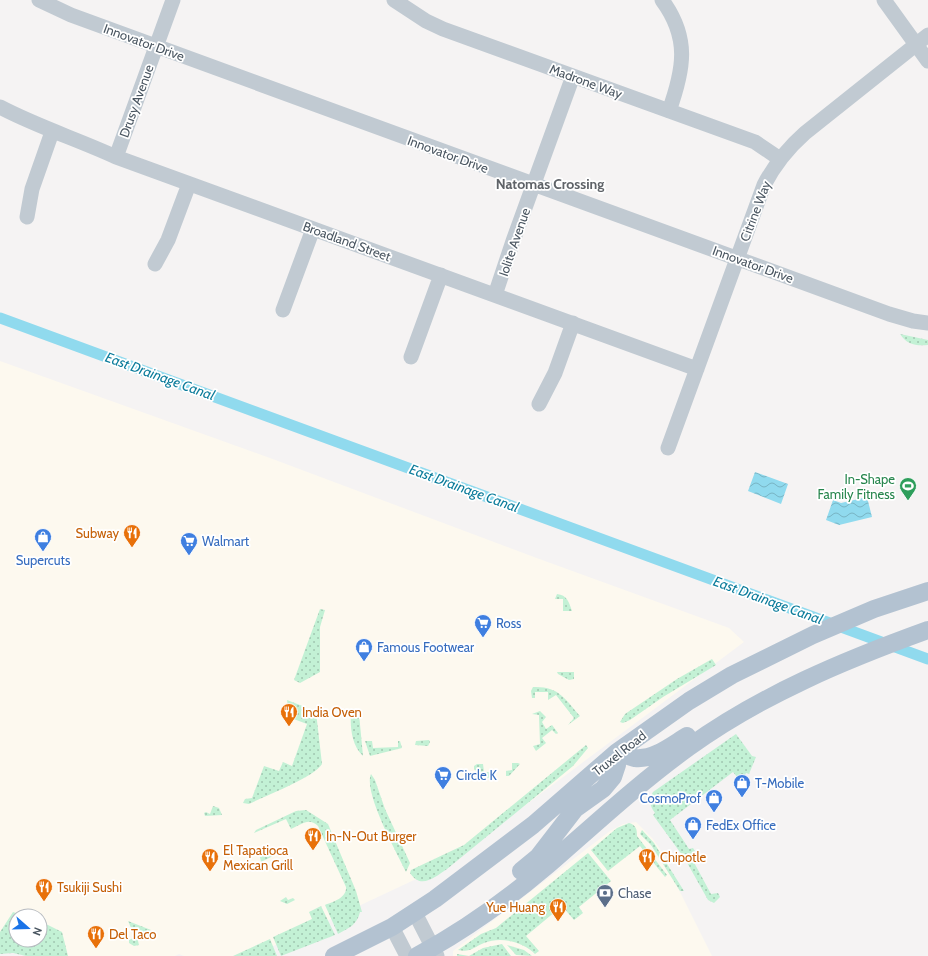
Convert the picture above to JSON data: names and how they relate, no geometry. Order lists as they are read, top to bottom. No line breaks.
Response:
{"streets":{"main road":["Truxel Road"],"street":["Innovator Drive","Madrone Way","Drusy Avenue","Citrine Way","Broadland Street","Iolite Avenue"]},"crossings":[["Innovator Drive","Drusy Avenue"],["Innovator Drive","Citrine Way"],["Innovator Drive","Iolite Avenue"],["Madrone Way","Citrine Way"],["Madrone Way","Iolite Avenue"],["Drusy Avenue","Broadland Street"],["Citrine Way","Broadland Street"],["Broadland Street","Iolite Avenue"]],"districts":["Natomas Crossing"],"water":["East Drainage Canal"],"places":{"sports":["In-Shape Family Fitness"],"restaurant":["Subway","India Oven","In-N-Out Burger","El Tapatioca Mexican Grill","Chipotle","Tsukiji Sushi","Yue Huang","Del Taco"],"shop":["Supercuts","Famous Footwear","T-Mobile","CosmoProf","FedEx Office"],"supermarket":["Walmart","Ross","Circle K"],"bank":["Chase"]},"north":"right"}
